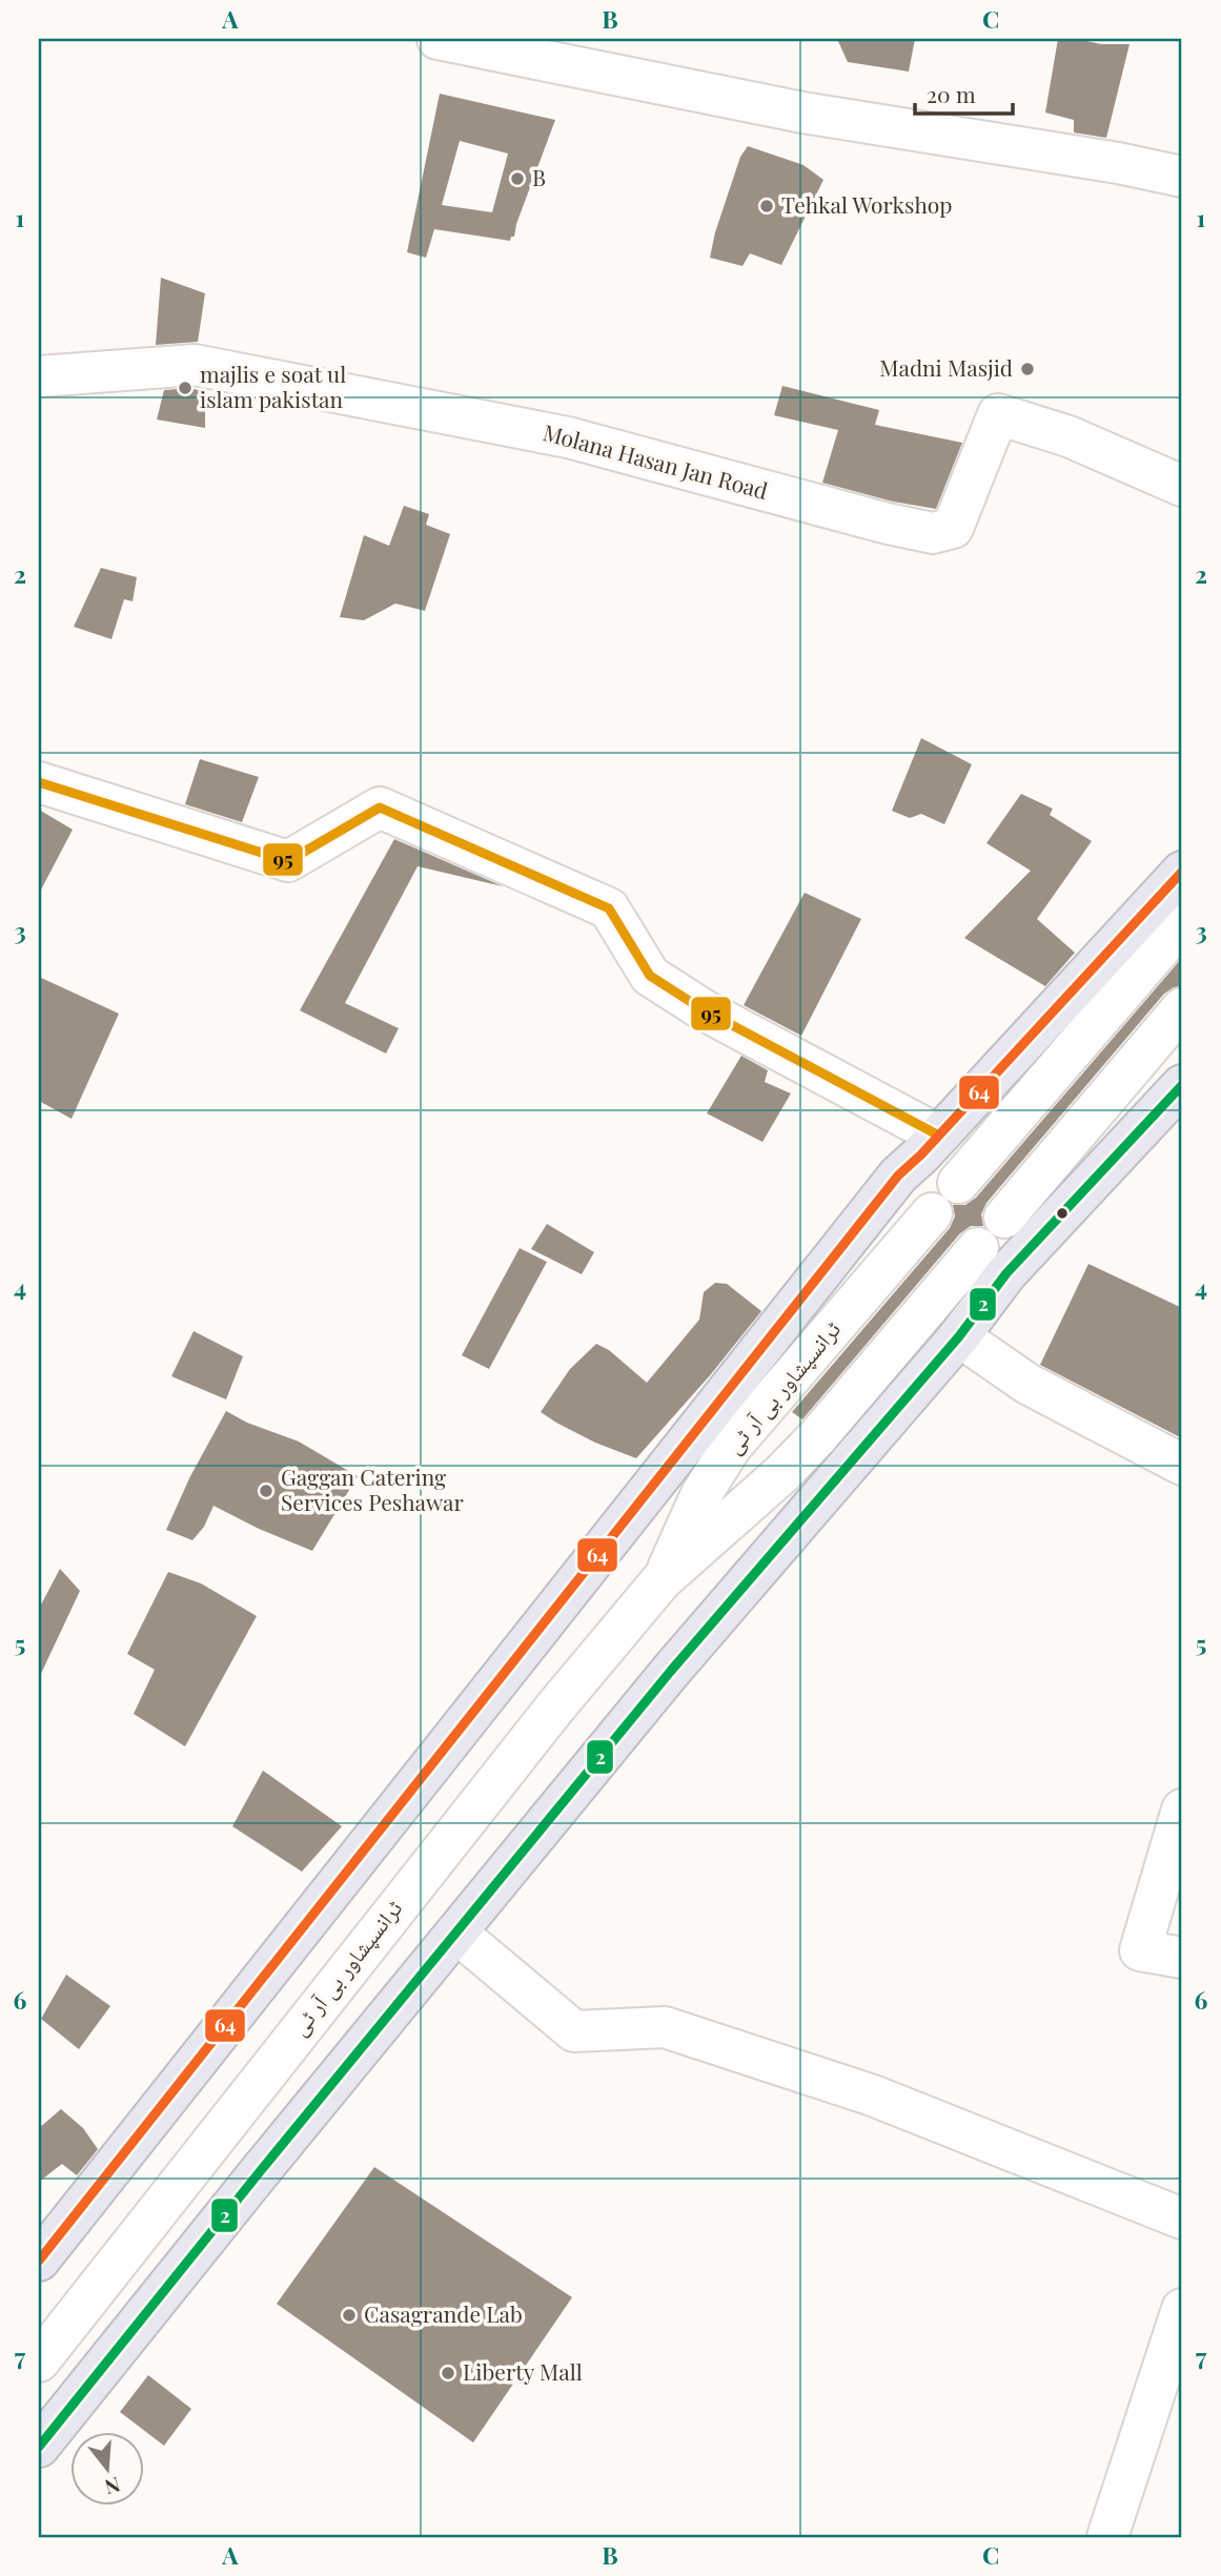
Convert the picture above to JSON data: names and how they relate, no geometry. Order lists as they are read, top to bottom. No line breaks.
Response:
{"streets":{"street":["Molana Hasan Jan Road","ٹرانسپشاور بی آر ٹی"]},"places":["B","Tehkal Workshop","Madni Masjid","majlis e soat ul islam pakistan","Gaggan Catering Services Peshawar","Casagrande Lab","Liberty Mall"],"lines":["transit line 95","transit line 64","transit line 2"],"scale_bar":"20 m","north":"bottom","grid":{"columns":["A","B","C"],"rows":["1","2","3","4","5","6","7"]}}
